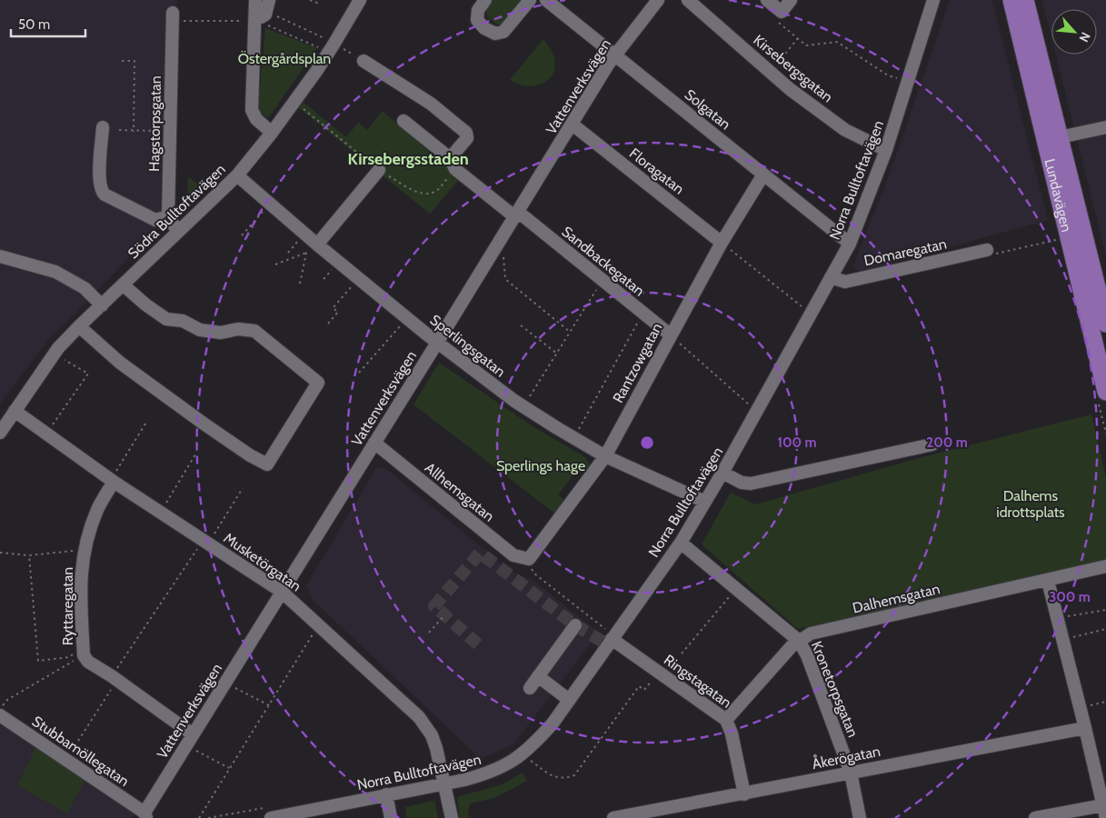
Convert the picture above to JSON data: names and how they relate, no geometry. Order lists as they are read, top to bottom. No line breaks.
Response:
{"streets":{"main road":["Lundavägen"],"street":["Kirsebergsgatan","Vattenverksvägen","Solgatan","Hagstorpsgatan","Floragatan","Norra Bulltoftavägen","Södra Bulltoftavägen","Domaregatan","Sandbackegatan","Sperlingsgatan","Rantzowgatan","Allhemsgatan","Musketörgatan","Dalhemsgatan","Ryttaregatan","Ringstagatan","Kronetorpsgatan","Stubbamöllegatan","Åkerögatan"]},"crossings":[["Kirsebergsgatan","Norra Bulltoftavägen"],["Vattenverksvägen","Solgatan"],["Vattenverksvägen","Floragatan"],["Vattenverksvägen","Sandbackegatan"],["Vattenverksvägen","Sperlingsgatan"],["Vattenverksvägen","Allhemsgatan"],["Vattenverksvägen","Musketörgatan"],["Vattenverksvägen","Ryttaregatan"],["Vattenverksvägen","Stubbamöllegatan"],["Solgatan","Norra Bulltoftavägen"],["Solgatan","Rantzowgatan"],["Floragatan","Rantzowgatan"],["Norra Bulltoftavägen","Domaregatan"],["Norra Bulltoftavägen","Sperlingsgatan"],["Norra Bulltoftavägen","Musketörgatan"],["Norra Bulltoftavägen","Ringstagatan"],["Norra Bulltoftavägen","Kronetorpsgatan"],["Södra Bulltoftavägen","Sperlingsgatan"],["Södra Bulltoftavägen","Musketörgatan"],["Sandbackegatan","Rantzowgatan"],["Sperlingsgatan","Rantzowgatan"],["Rantzowgatan","Allhemsgatan"],["Musketörgatan","Ryttaregatan"],["Dalhemsgatan","Ringstagatan"],["Dalhemsgatan","Kronetorpsgatan"],["Ringstagatan","Åkerögatan"],["Kronetorpsgatan","Åkerögatan"]],"districts":["Kirsebergsstaden"],"parks":["Östergårdsplan","Sperlings hage","Dalhems idrottsplats"],"scale_bar":"50 m","north":"bottom right","rings":["100 m","200 m","300 m"]}
